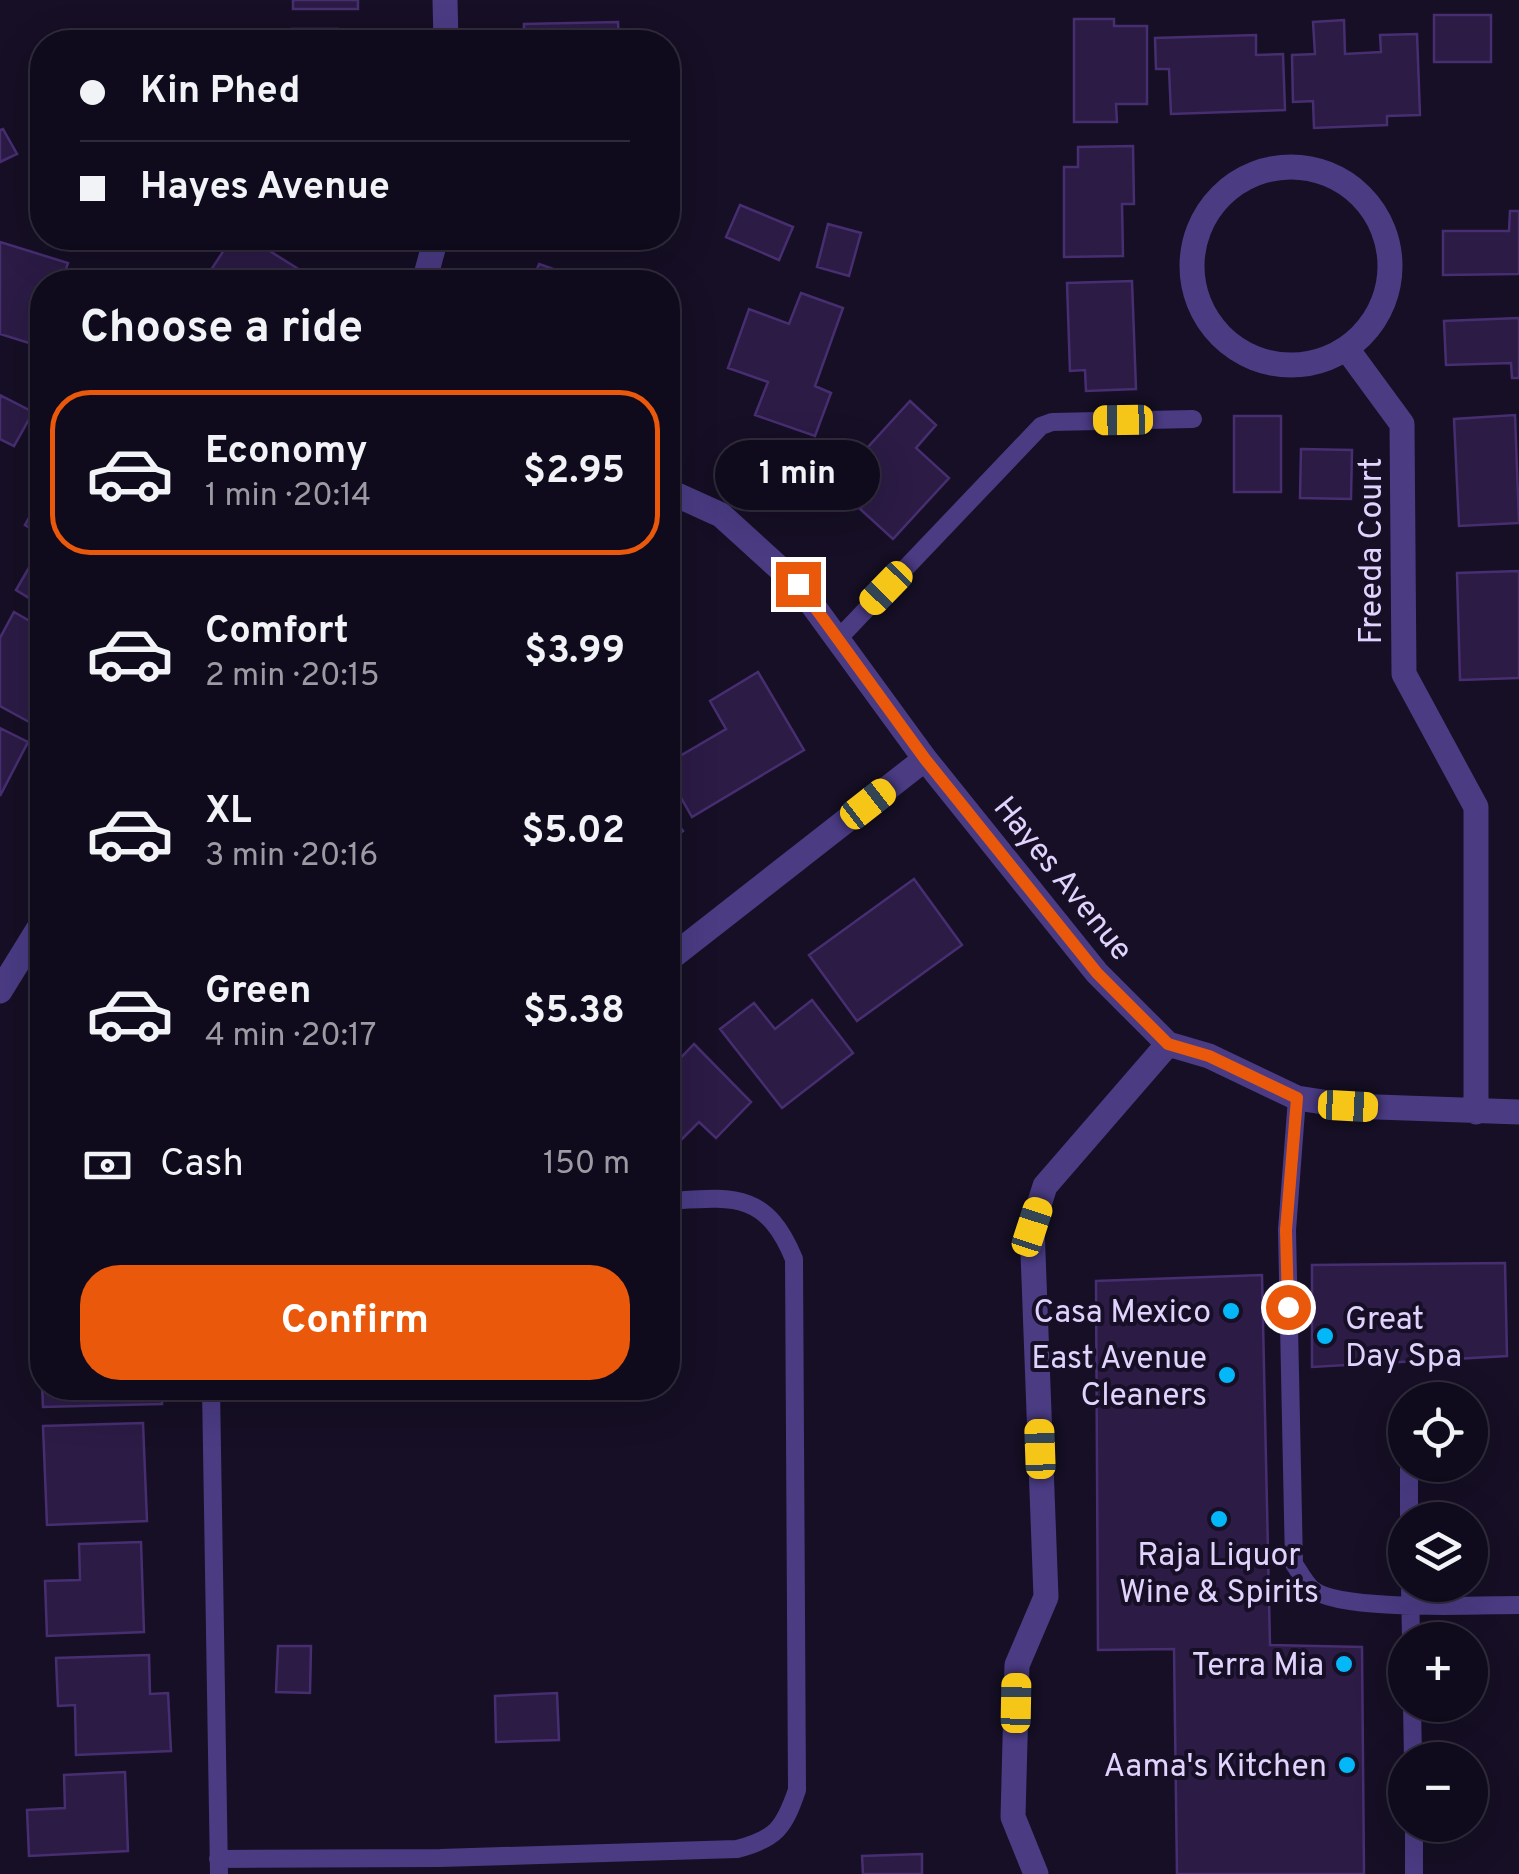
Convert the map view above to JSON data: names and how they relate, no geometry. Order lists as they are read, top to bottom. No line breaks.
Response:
{"streets":{"street":["Freeda Court","Hayes Avenue"]},"crossings":[["Freeda Court","Hayes Avenue"]],"places":["Casa Mexico","Great Day Spa","East Avenue Cleaners","Raja Liquor Wine & Spirits","Terra Mia","Aama's Kitchen"],"page":{"banner":["Kin Phed","Hayes Avenue"],"heading":"Choose a ride","list":[{"name":"Economy","note":"1 min · 20:14","value":"$2.95"},{"name":"Comfort","note":"2 min · 20:15","value":"$3.99"},{"name":"XL","note":"3 min · 20:16","value":"$5.02"},{"name":"Green","note":"4 min · 20:17","value":"$5.38"}],"bubble":"1 min","pay":["Cash","150 m"],"buttons":"Confirm","map_buttons":["+","−"]}}
